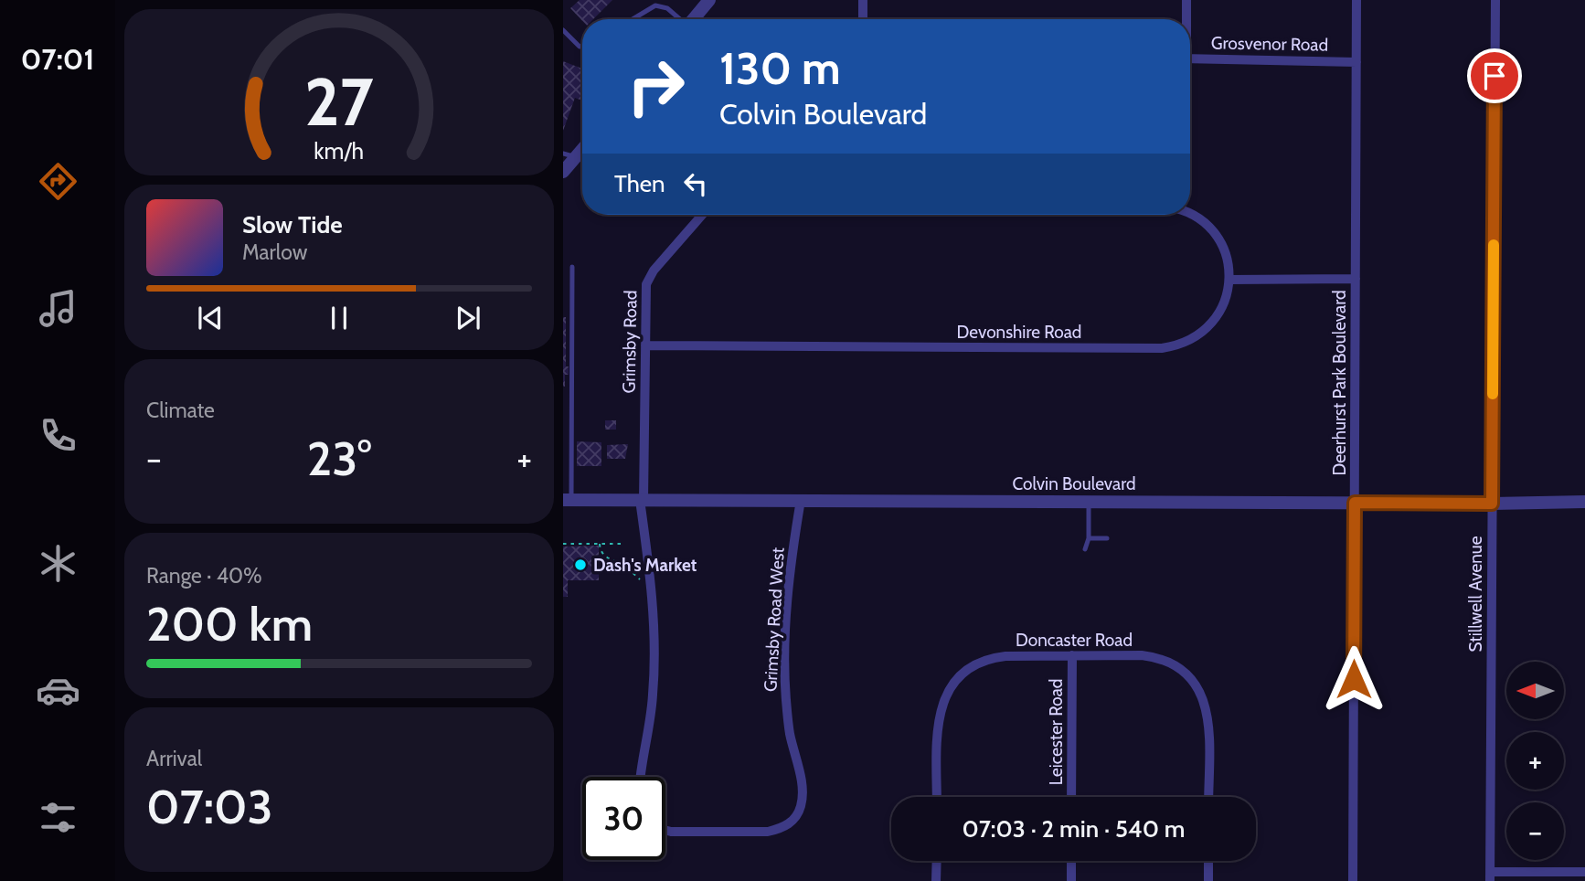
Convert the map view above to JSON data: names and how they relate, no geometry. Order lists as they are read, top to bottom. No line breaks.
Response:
{"streets":{"street":["Grosvenor Road","Devonshire Road","Grimsby Road","Deerhurst Park Boulevard","Colvin Boulevard","Stillwell Avenue","Grimsby Road West","Doncaster Road","Leicester Road"]},"crossings":[["Grosvenor Road","Deerhurst Park Boulevard"],["Devonshire Road","Grimsby Road"],["Grimsby Road","Colvin Boulevard"],["Deerhurst Park Boulevard","Colvin Boulevard"],["Colvin Boulevard","Stillwell Avenue"],["Colvin Boulevard","Grimsby Road West"],["Doncaster Road","Leicester Road"]],"places":["Dash's Market"],"north":"left","page":{"tabs":"07:01","turn":["130 m","Colvin Boulevard"],"then":"Then","song":["Slow Tide","Marlow"],"tile":["Climate",["Range · 40%","200 km"],["Arrival","07:03"]],"heat":["−","23°","+"],"map_buttons":["+","−"],"limit":"30","trip":"07:03 · 2 min · 540 m","gauge":["27","km/h"]}}
